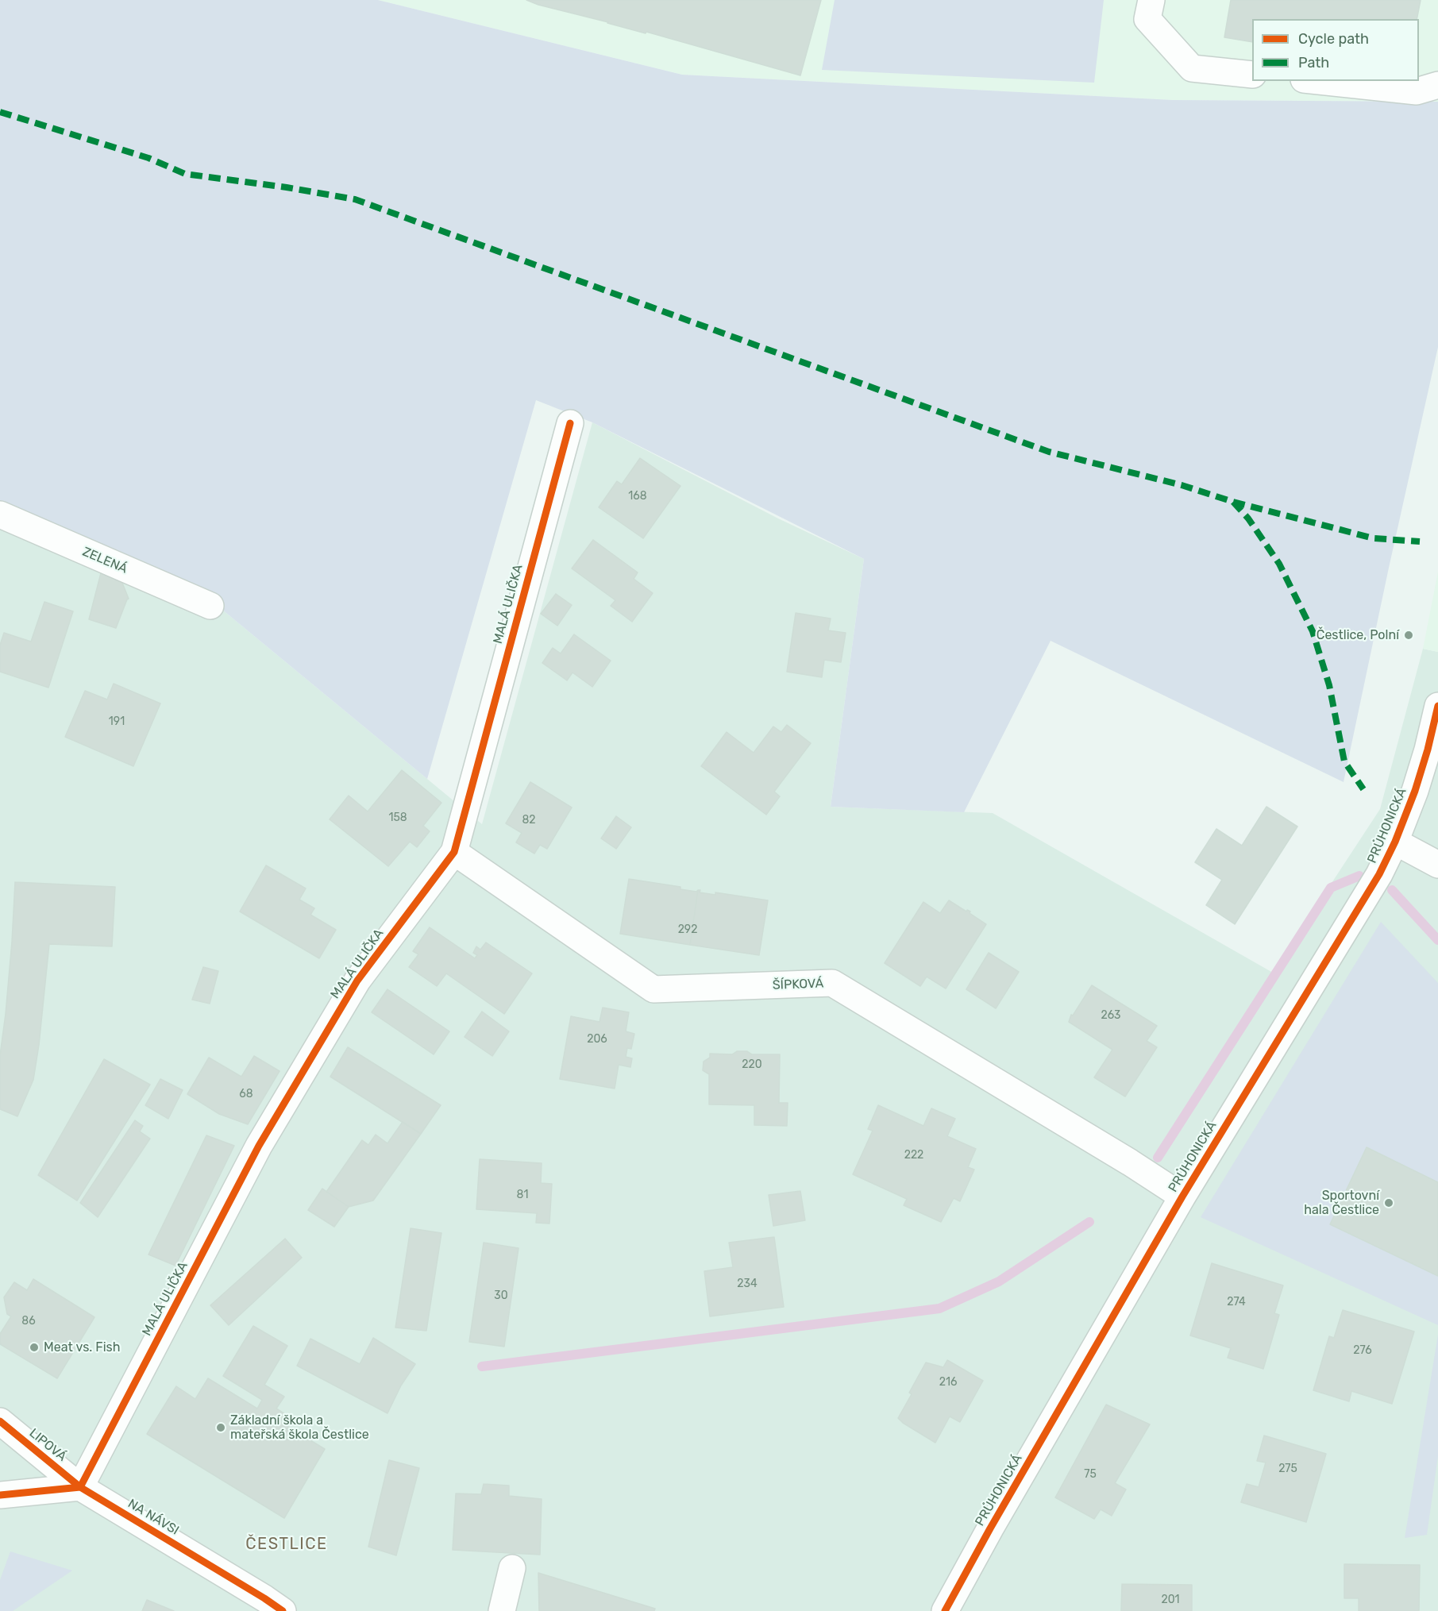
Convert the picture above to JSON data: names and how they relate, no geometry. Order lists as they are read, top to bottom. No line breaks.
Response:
{"streets":{"street":["ZELENÁ","MALÁ ULIČKA","PRŮHONICKÁ","ŠÍPKOVÁ","LIPOVÁ","NA NÁVSI"]},"crossings":[["MALÁ ULIČKA","ŠÍPKOVÁ"],["MALÁ ULIČKA","LIPOVÁ"],["MALÁ ULIČKA","NA NÁVSI"],["PRŮHONICKÁ","ŠÍPKOVÁ"],["LIPOVÁ","NA NÁVSI"]],"districts":["ČESTLICE"],"places":["Čestlice, Polní","Sportovní hala Čestlice","Meat vs. Fish","Základní škola a mateřská škola Čestlice"],"house_numbers":["168","191","158","82","292","263","206","220","68","222","81","234","30","274","86","276","216","275","75","201"],"legend":["Cycle path","Path"]}
